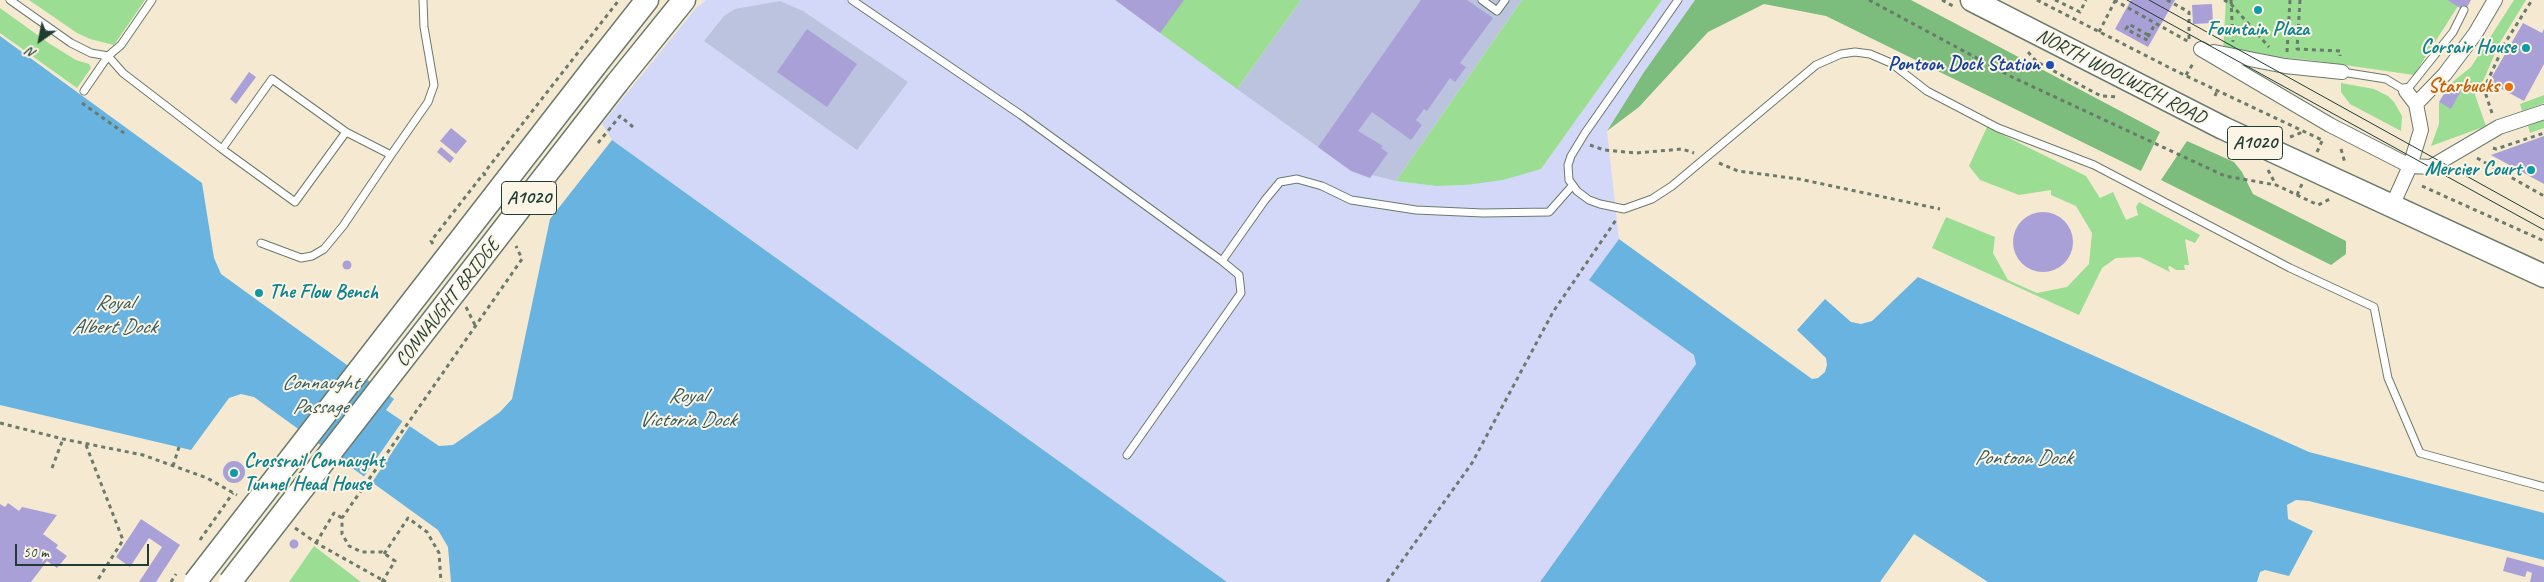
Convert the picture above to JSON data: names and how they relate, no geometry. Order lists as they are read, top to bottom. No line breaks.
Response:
{"streets":{"main road":["NORTH WOOLWICH ROAD","A1020","CONNAUGHT BRIDGE"]},"water":["Royal Albert Dock","Connaught Passage","Royal Victoria Dock","Pontoon Dock"],"places":["Fountain Plaza","Corsair House","Pontoon Dock Station","Starbucks","Mercier Court","The Flow Bench","Crossrail Connaught Tunnel Head House"],"scale_bar":"50 m","north":"bottom left"}
